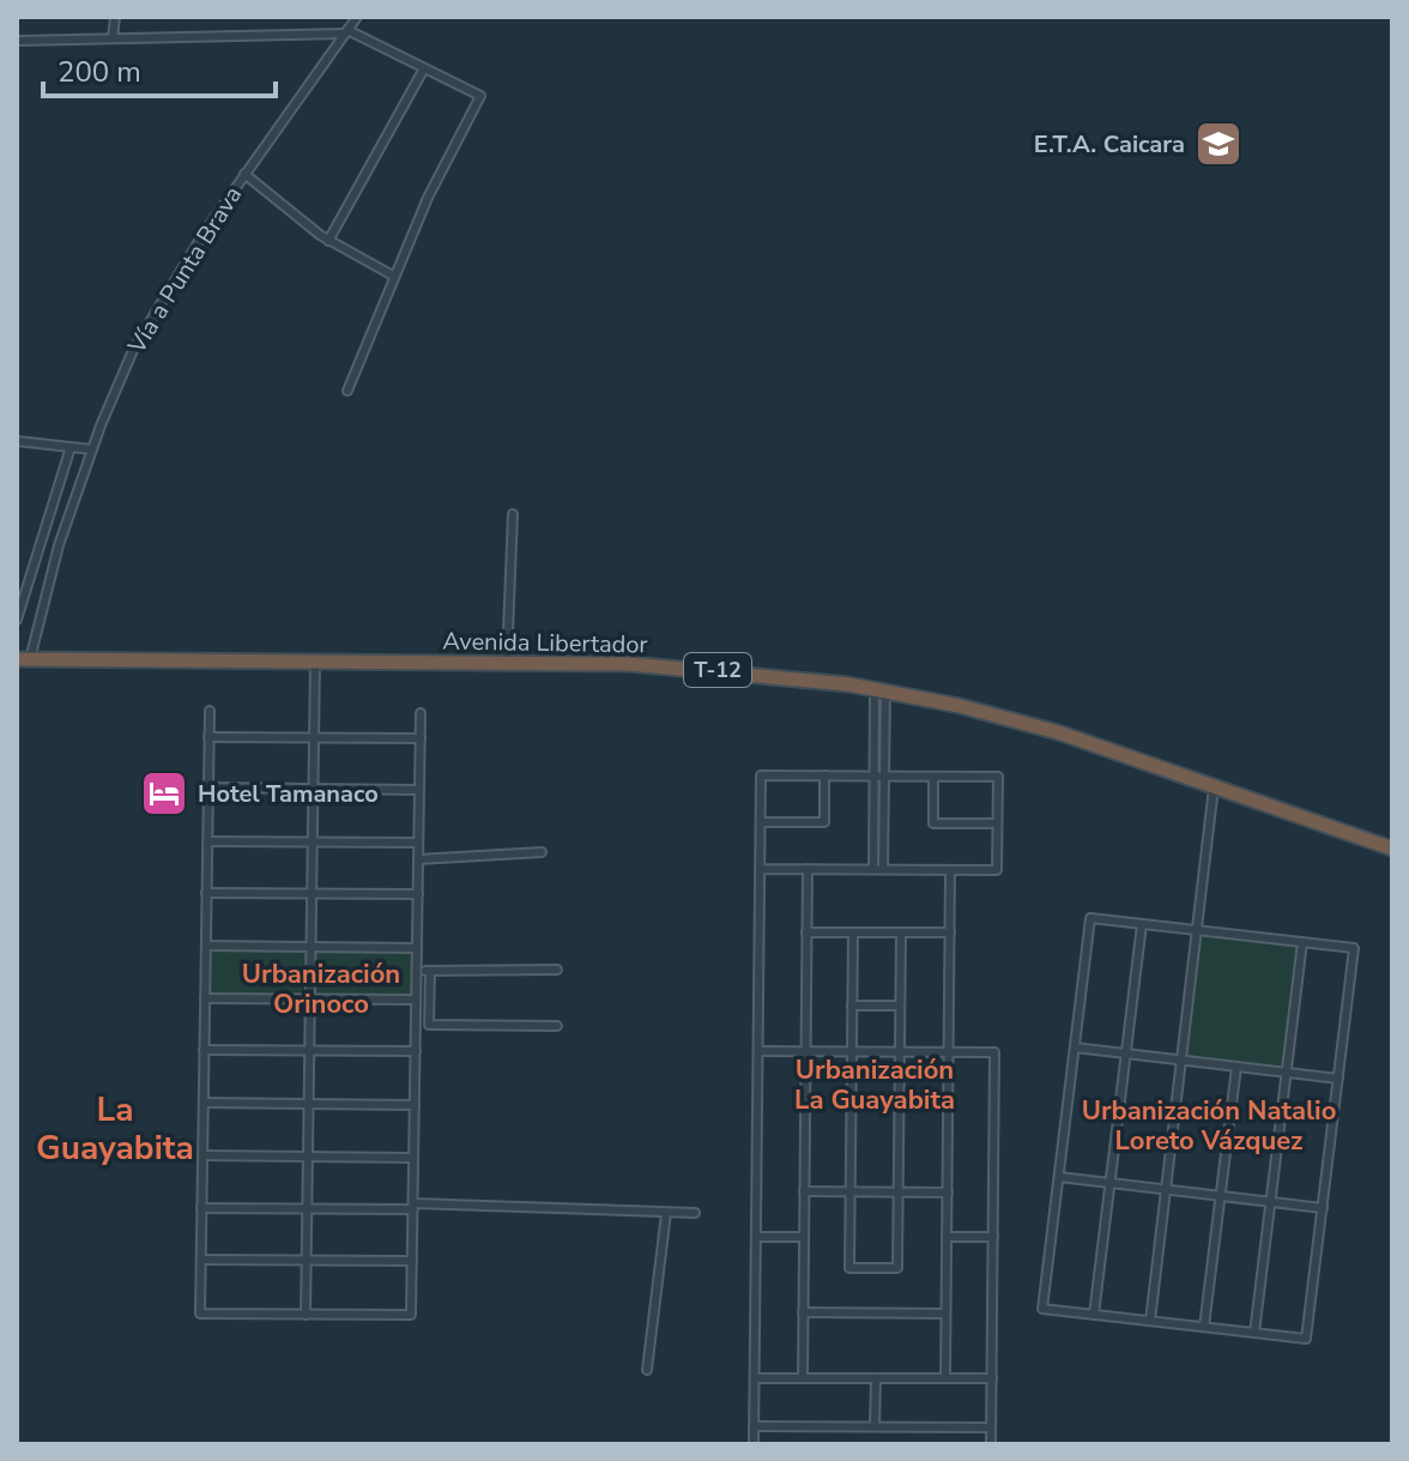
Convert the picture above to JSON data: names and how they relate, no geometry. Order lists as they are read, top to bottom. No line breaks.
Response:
{"streets":{"highway":["Avenida Libertador","T-12"],"street":["Vía a Punta Brava"]},"crossings":[["Vía a Punta Brava","Avenida Libertador"]],"districts":["Urbanización Orinoco","Urbanización La Guayabita","La Guayabita","Urbanización Natalio Loreto Vázquez"],"places":{"school or university":["E.T.A. Caicara"],"hotel":["Hotel Tamanaco"]},"scale_bar":"200 m"}
